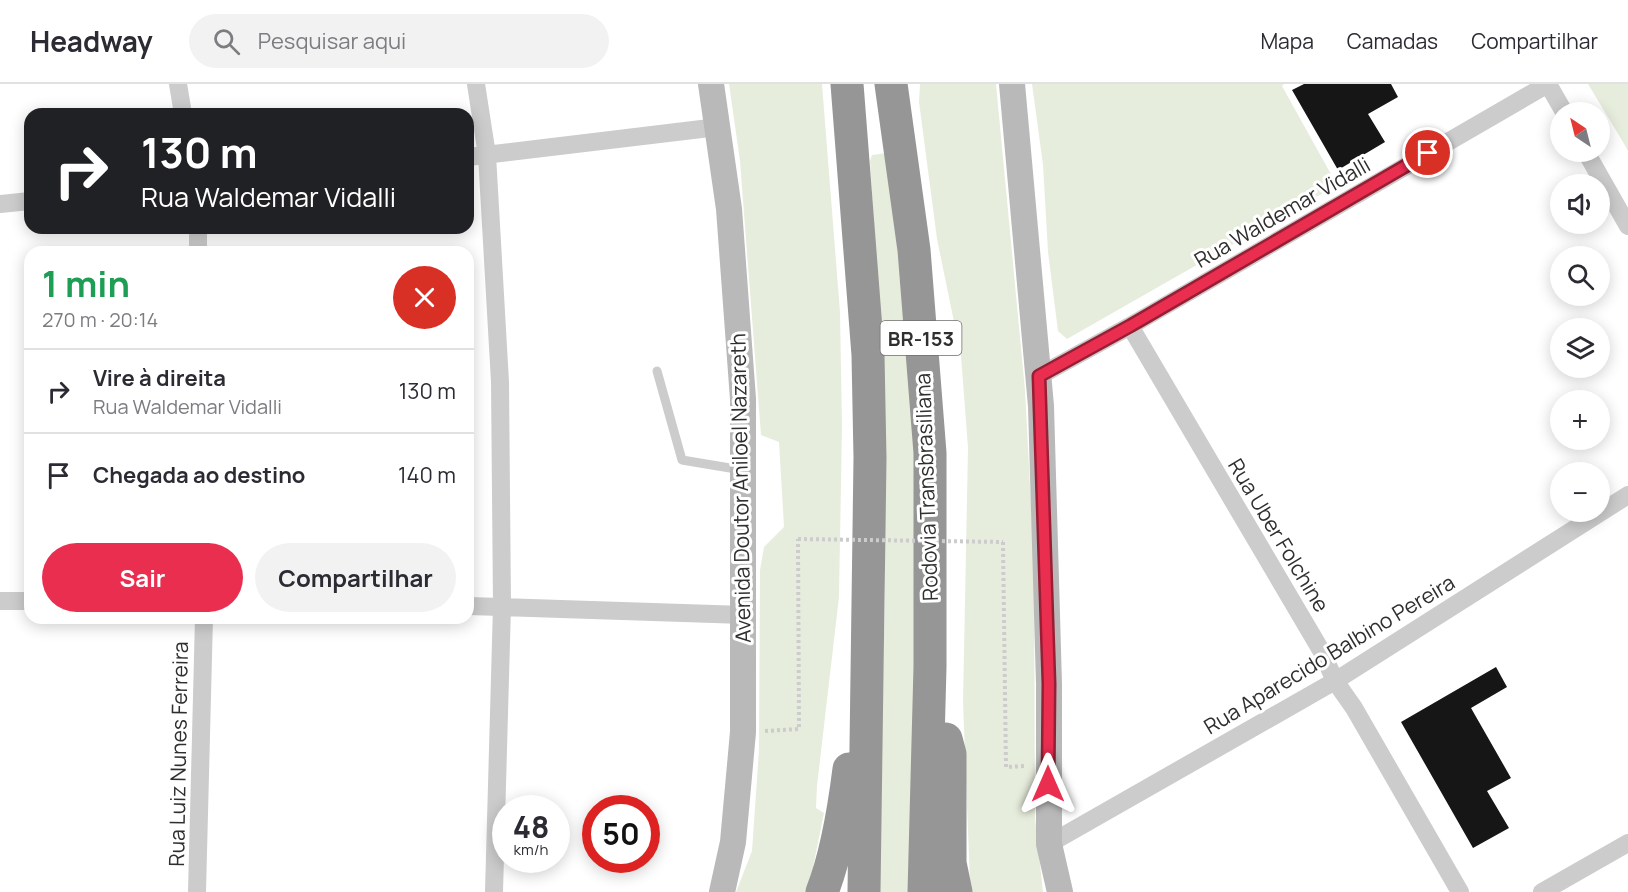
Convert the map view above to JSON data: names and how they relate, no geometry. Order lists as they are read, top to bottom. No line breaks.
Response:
{"streets":{"highway":["BR-153","Rodovia Transbrasiliana"],"main road":["Avenida Doutor Aniloel Nazareth"],"street":["Rua Waldemar Vidalli","Rua Uber Folchine","Rua Aparecido Balbino Pereira","Rua Luiz Nunes Ferreira"]},"crossings":[["Rua Waldemar Vidalli","Rua Uber Folchine"],["Rua Uber Folchine","Rua Aparecido Balbino Pereira"]],"north":"top left","page":{"header":"Headway","search":"Pesquisar aqui","nav":["Mapa","Camadas","Compartilhar"],"map_buttons":["+","−"],"turn":["130 m","Rua Waldemar Vidalli"],"heading":["1 min","270 m · 20:14"],"list":[{"name":"Vire à direita","note":"Rua Waldemar Vidalli","value":"130 m"},{"name":"Chegada ao destino","value":"140 m"}],"buttons":["Sair","Compartilhar"],"speed":"48 km/h","limit":"50"}}
